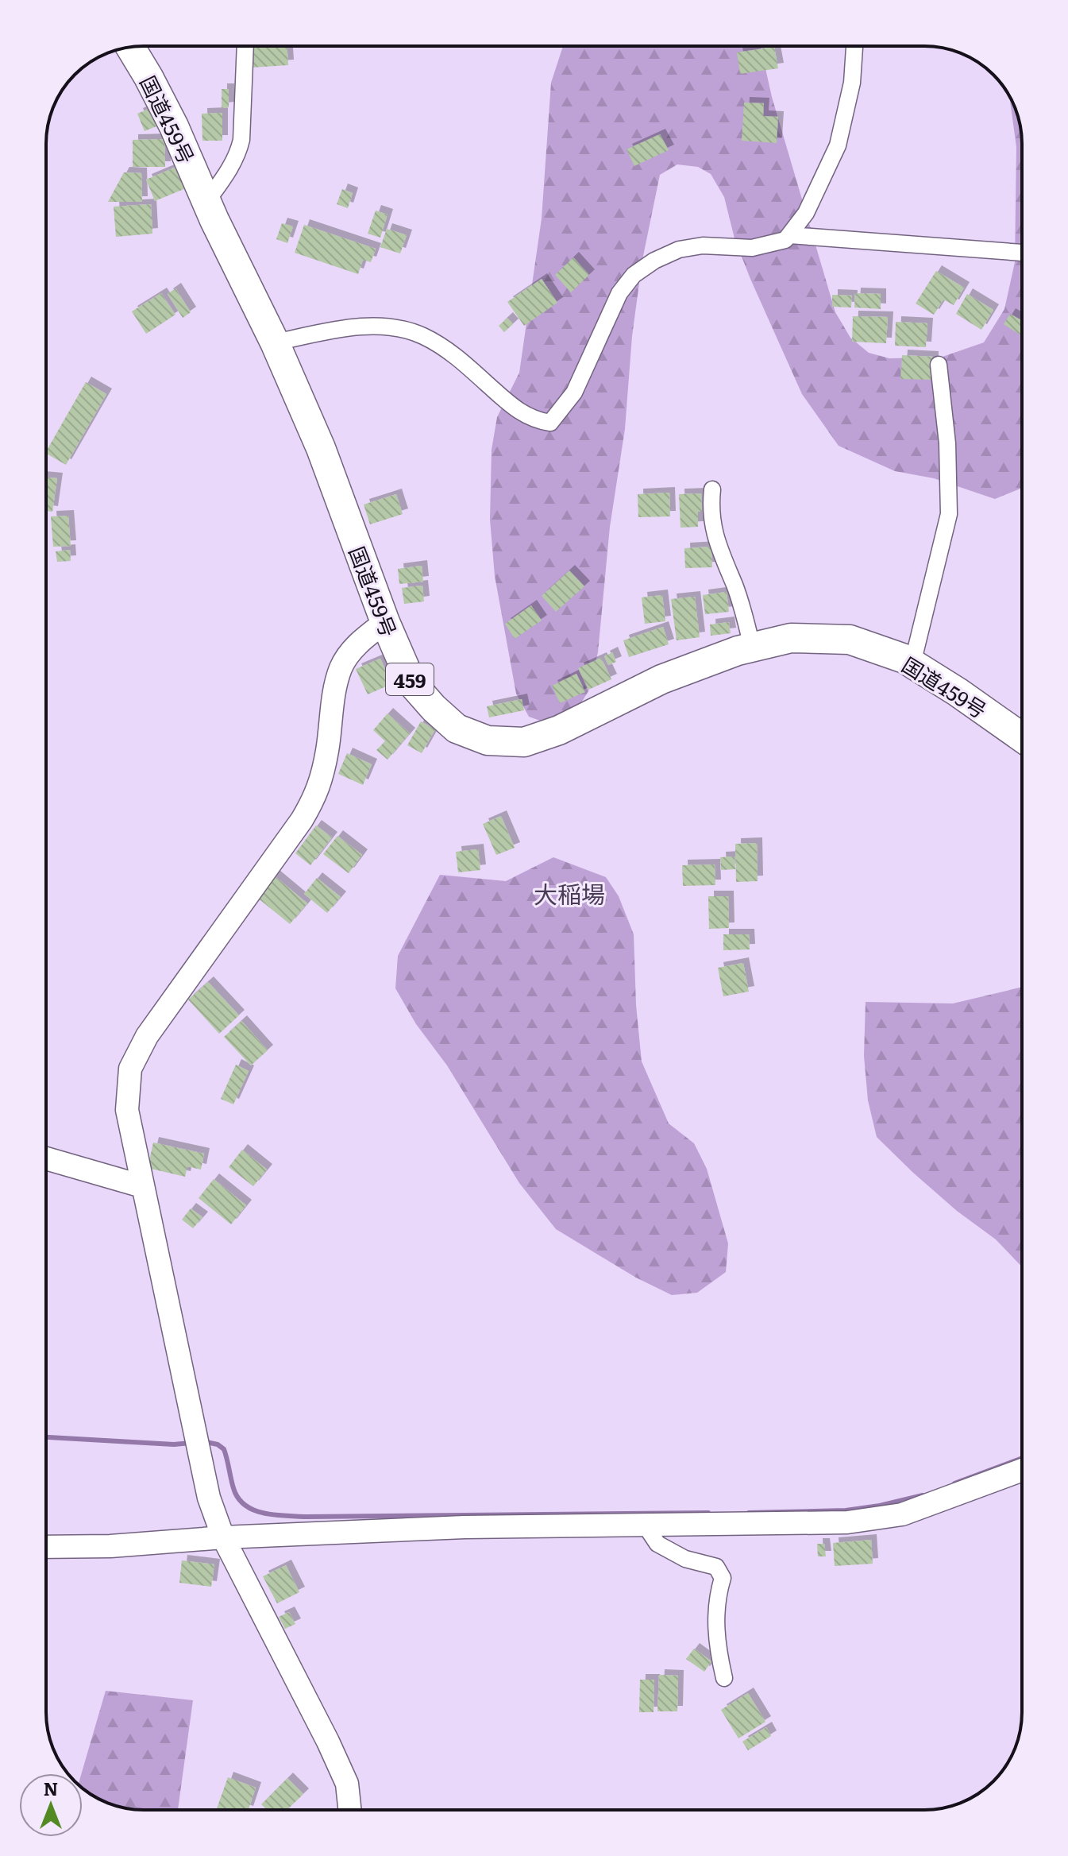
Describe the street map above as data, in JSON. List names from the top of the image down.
{
  "streets": {
    "highway": ["国道459号", "459"]
  },
  "districts": ["大稲場"],
  "north": "top"
}
